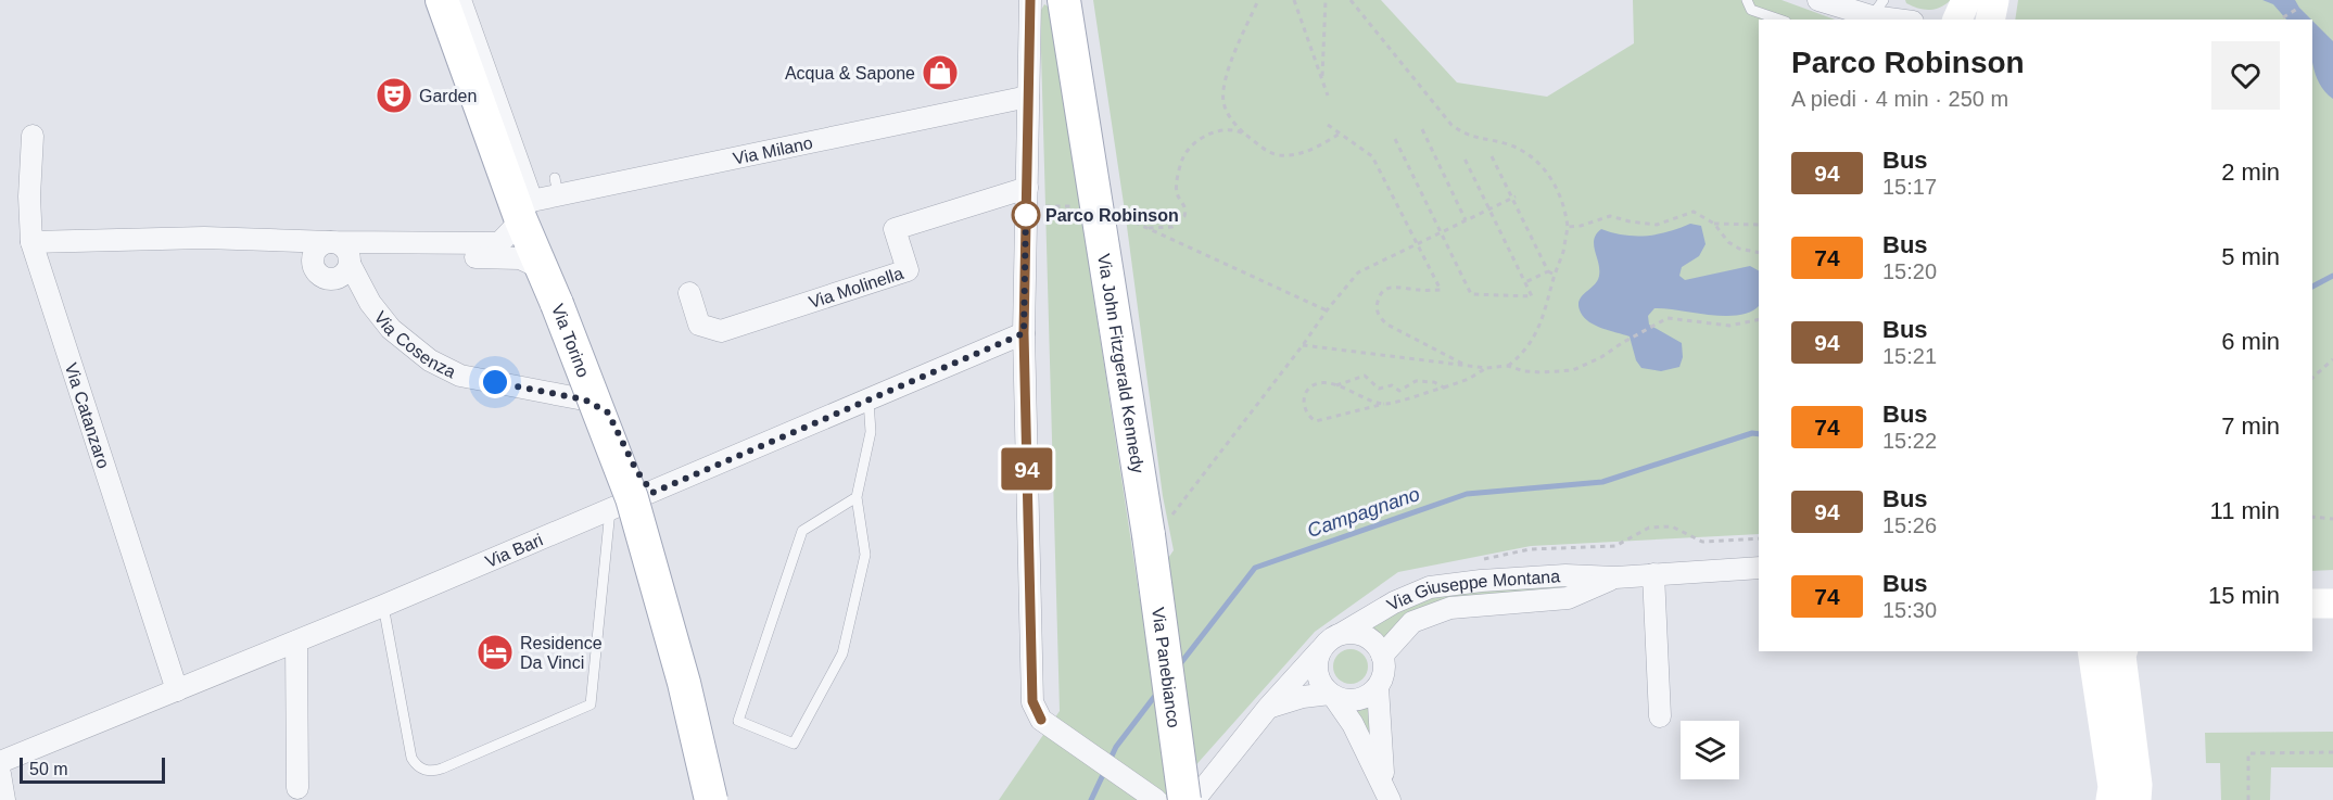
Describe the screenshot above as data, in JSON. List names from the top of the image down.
{
  "streets": {
    "main road": ["Via Torino", "Via John Fitzgerald Kennedy", "Via Panebianco"],
    "street": [
      "Via Milano",
      "Via Molinella",
      "Via Cosenza",
      "Via Catanzaro",
      "Via Bari",
      "Via Giuseppe Montana"
    ]
  },
  "crossings": [
    ["Via Milano", "Via Torino"],
    ["Via Cosenza", "Via Bari"],
    ["Via John Fitzgerald Kennedy", "Via Panebianco"],
    ["Via Catanzaro", "Via Bari"]
  ],
  "water": ["Campagnano"],
  "places": {
    "shop": ["Acqua & Sapone"],
    "theatre": ["Garden"],
    "other": ["Parco Robinson"],
    "hotel": ["Residence Da Vinci"]
  },
  "lines": ["bus line 94"],
  "scale_bar": "50 m",
  "page": {
    "on_map": "94",
    "heading": ["Parco Robinson", "A piedi · 4 min · 250 m"],
    "list": [
      {
        "mark": "94",
        "name": "Bus",
        "note": "15:17",
        "value": "2 min"
      },
      {
        "mark": "74",
        "name": "Bus",
        "note": "15:20",
        "value": "5 min"
      },
      {
        "mark": "94",
        "name": "Bus",
        "note": "15:21",
        "value": "6 min"
      },
      {
        "mark": "74",
        "name": "Bus",
        "note": "15:22",
        "value": "7 min"
      },
      {
        "mark": "94",
        "name": "Bus",
        "note": "15:26",
        "value": "11 min"
      },
      {
        "mark": "74",
        "name": "Bus",
        "note": "15:30",
        "value": "15 min"
      }
    ],
    "scale": "50 m"
  }
}
